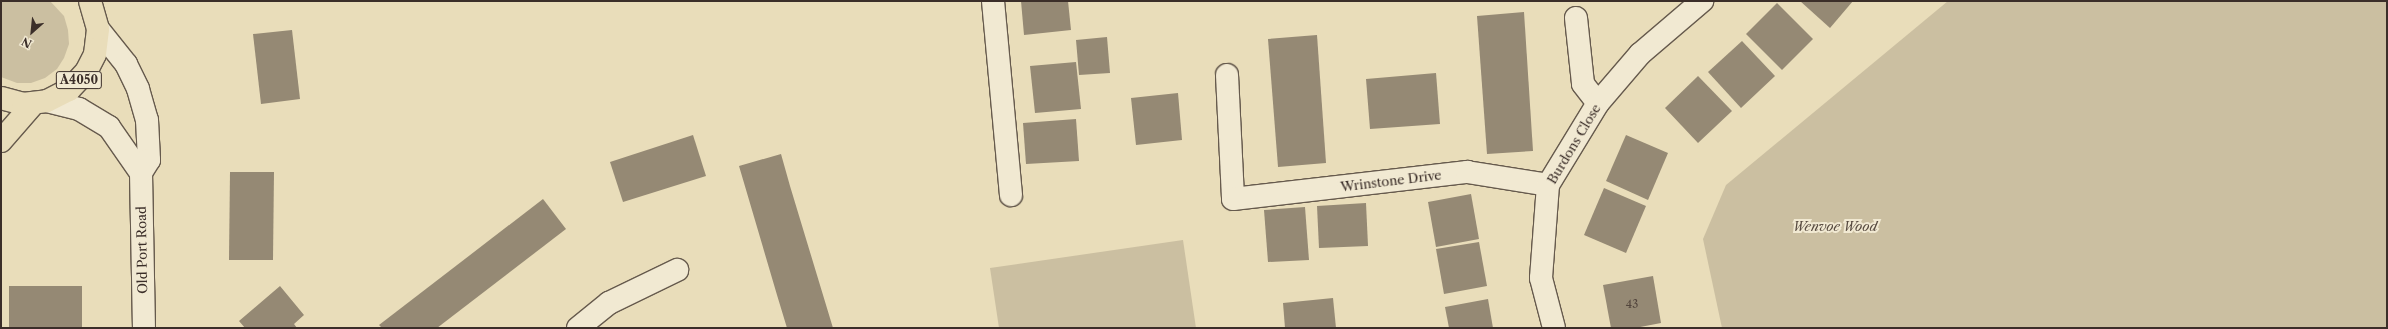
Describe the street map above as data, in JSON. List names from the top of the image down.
{
  "streets": {
    "main road": ["A4050"],
    "street": ["Burdons Close", "Wrinstone Drive", "Old Port Road"]
  },
  "crossings": [
    ["A4050", "Old Port Road"],
    ["Burdons Close", "Wrinstone Drive"]
  ],
  "parks": ["Wenvoe Wood"],
  "house_numbers": ["43"],
  "north": "bottom left"
}
